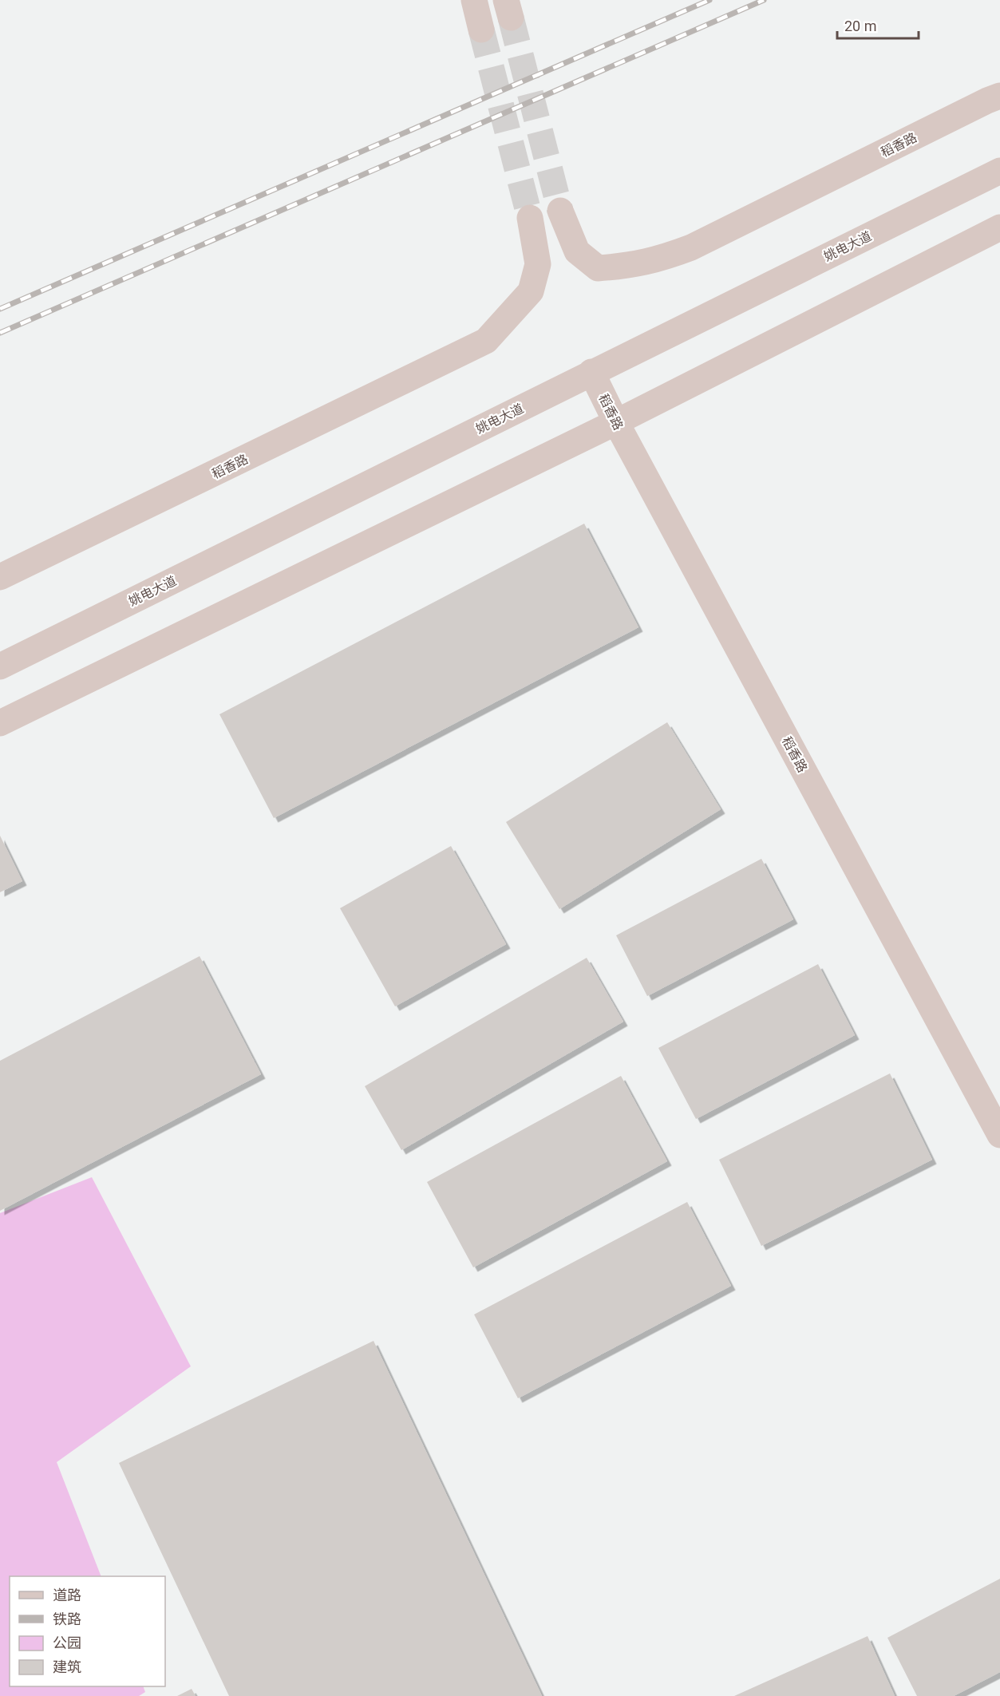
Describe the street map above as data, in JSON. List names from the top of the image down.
{
  "streets": {
    "main road": ["稻香路", "姚电大道"]
  },
  "crossings": [
    ["稻香路", "姚电大道"]
  ],
  "legend": [
    "道路",
    "铁路",
    "公园",
    "建筑"
  ],
  "scale_bar": "20 m"
}
